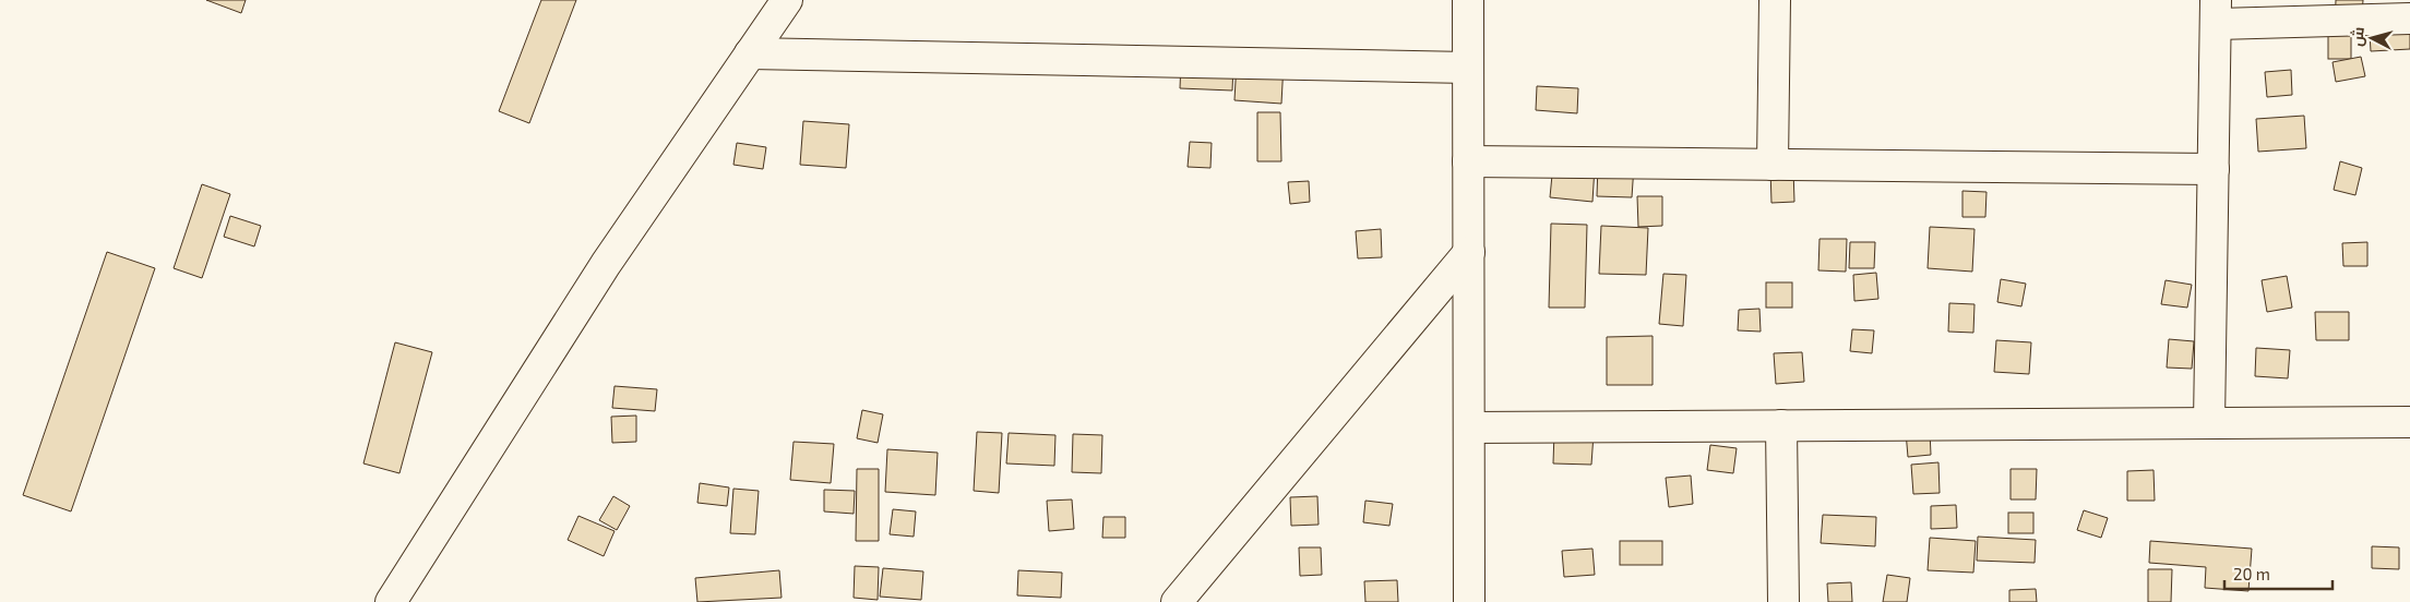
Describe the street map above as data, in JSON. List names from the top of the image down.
{
  "scale_bar": "20 m",
  "north": "left"
}
